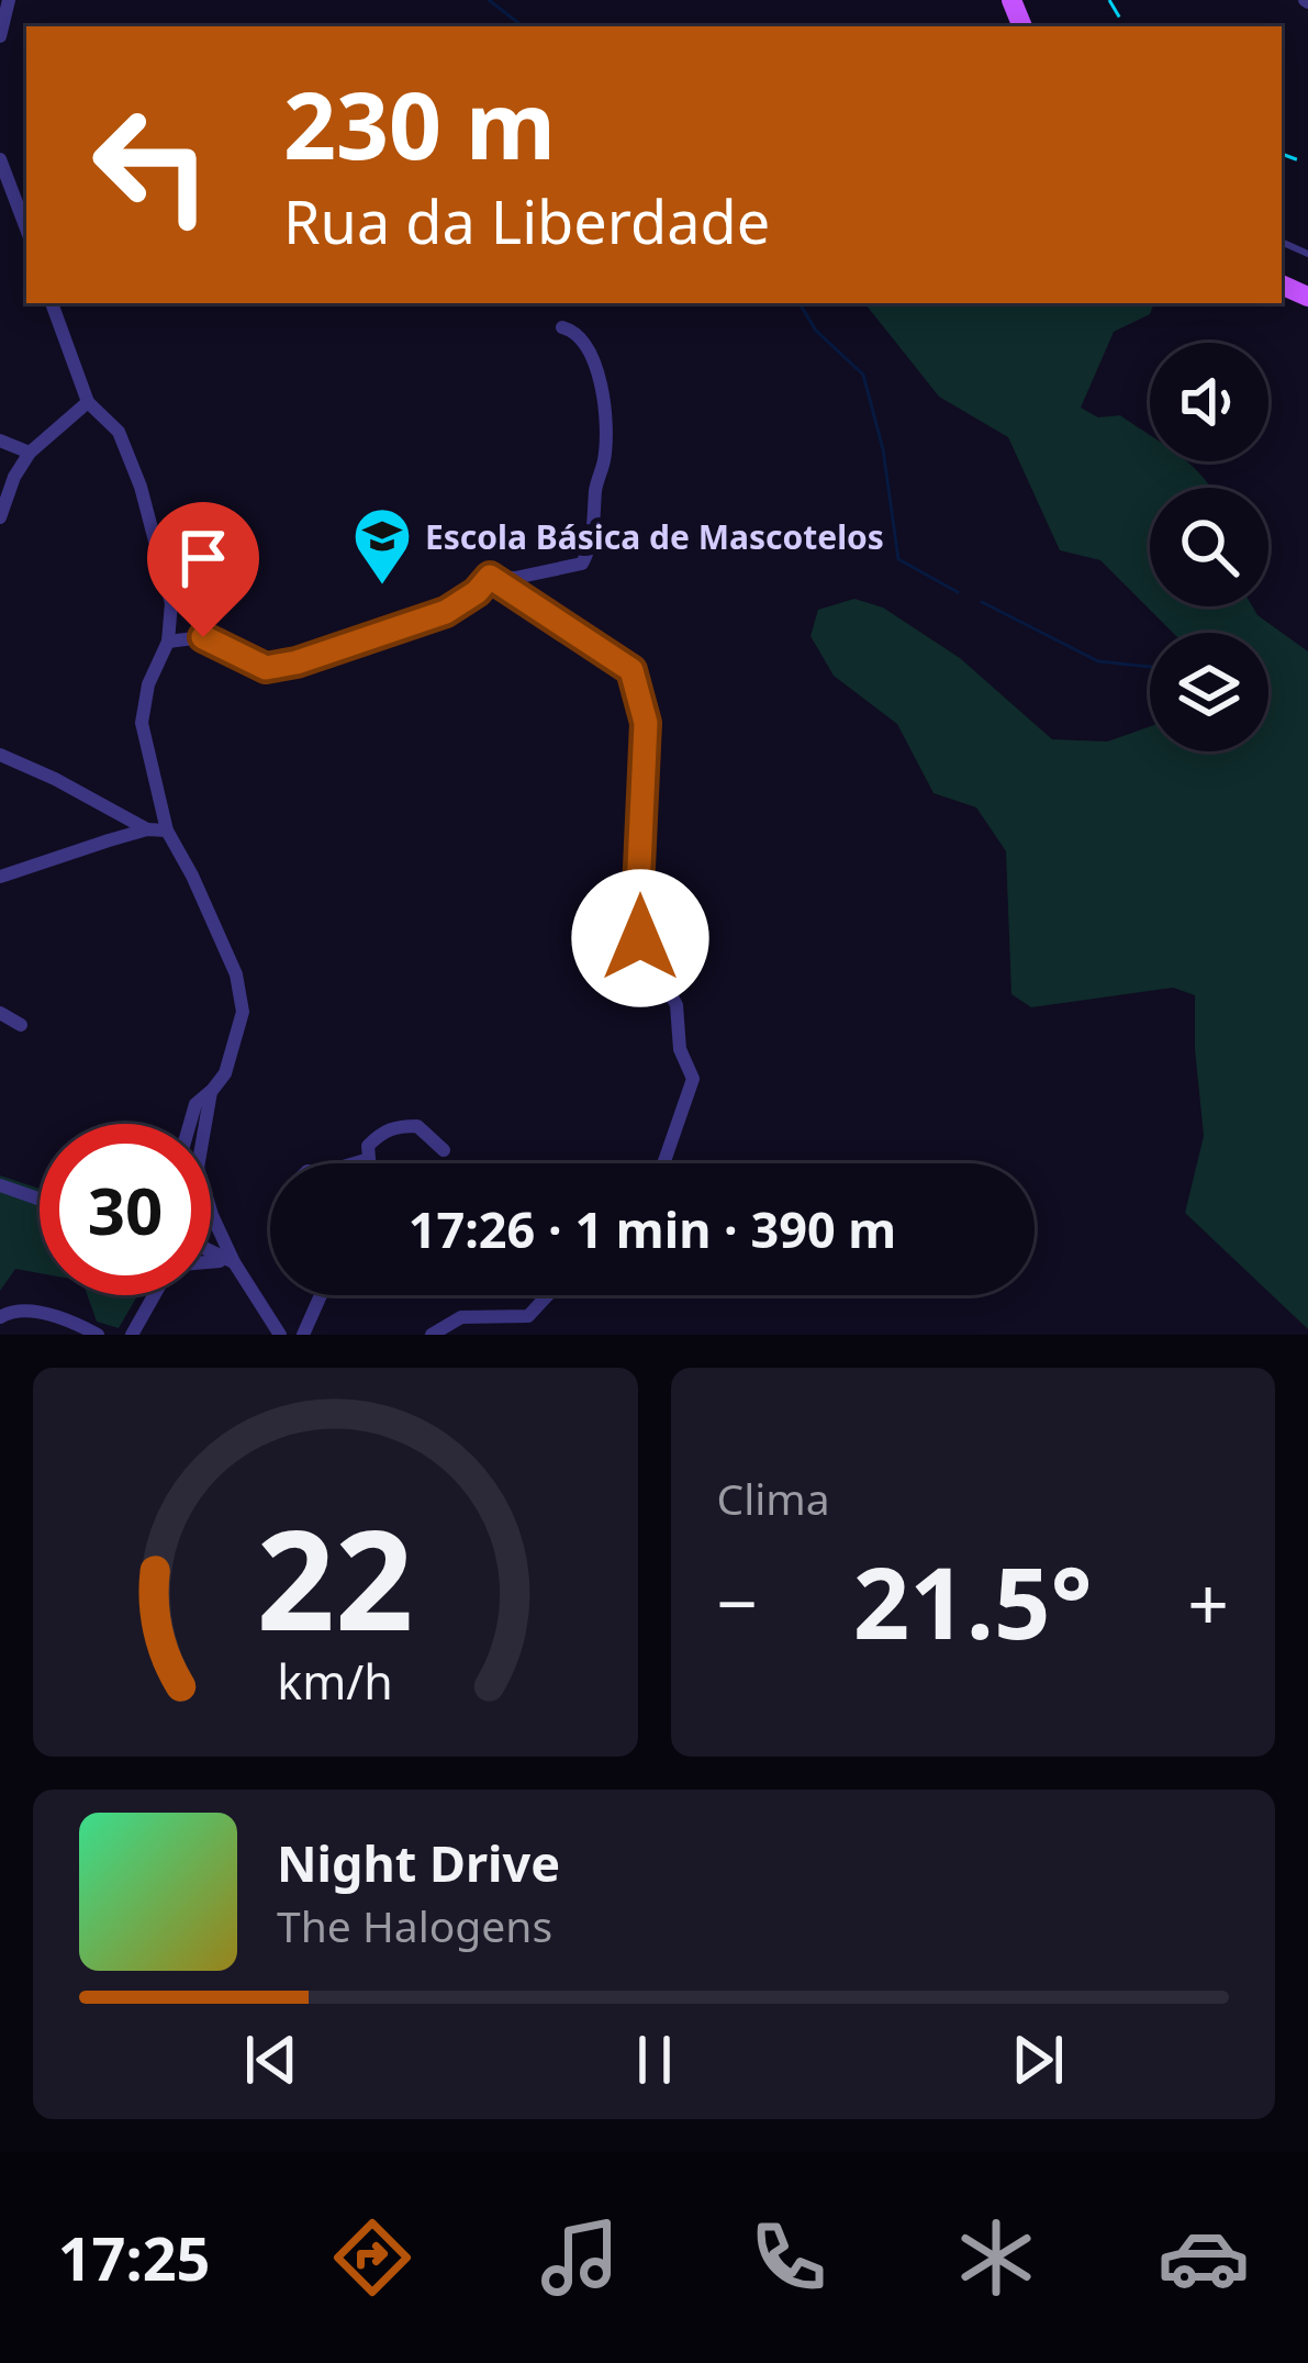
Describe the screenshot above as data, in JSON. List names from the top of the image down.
{
  "places": {
    "school or university": ["Escola Básica de Mascotelos"]
  },
  "page": {
    "turn": ["230 m", "Rua da Liberdade"],
    "limit": "30",
    "trip": "17:26 · 1 min · 390 m",
    "tile": "Clima",
    "heat": ["−", "21.5°", "+"],
    "song": ["Night Drive", "The Halogens"],
    "tabs": "17:25",
    "gauge": ["22", "km/h"]
  }
}
